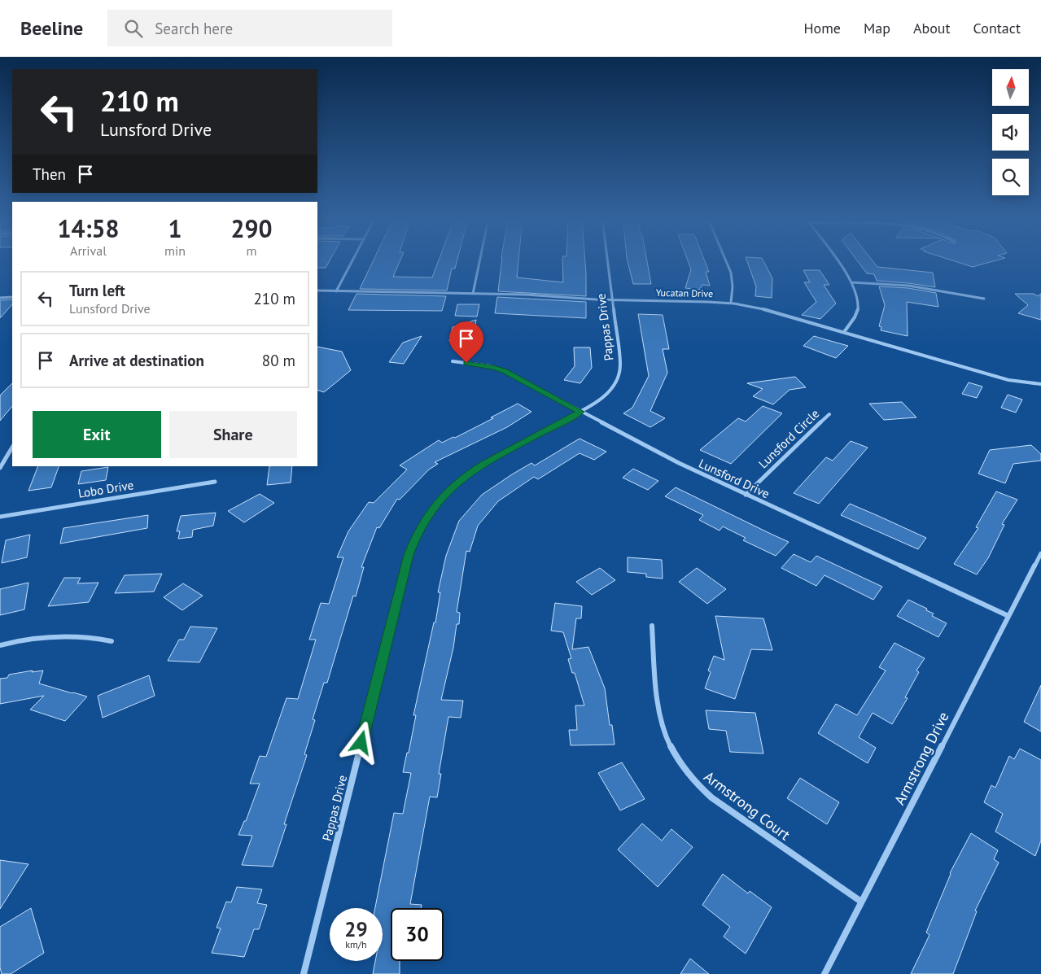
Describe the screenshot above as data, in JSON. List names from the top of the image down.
{
  "streets": {
    "street": [
      "Yucatan Drive",
      "Pappas Drive",
      "Lunsford Circle",
      "Lunsford Drive",
      "Lobo Drive",
      "Armstrong Drive",
      "Armstrong Court"
    ]
  },
  "crossings": [
    ["Yucatan Drive", "Pappas Drive"],
    ["Pappas Drive", "Lunsford Drive"],
    ["Lunsford Circle", "Lunsford Drive"],
    ["Lunsford Drive", "Armstrong Drive"],
    ["Armstrong Drive", "Armstrong Court"]
  ],
  "north": "top",
  "page": {
    "header": "Beeline",
    "search": "Search here",
    "nav": [
      "Home",
      "Map",
      "About",
      "Contact"
    ],
    "turn": ["210 m", "Lunsford Drive"],
    "then": "Then",
    "eta": [
      "14:58",
      "Arrival",
      "1",
      "min",
      "290",
      "m"
    ],
    "list": [
      {
        "name": "Turn left",
        "note": "Lunsford Drive",
        "value": "210 m"
      },
      {
        "name": "Arrive at destination",
        "value": "80 m"
      }
    ],
    "buttons": ["Exit", "Share"],
    "speed": "29 km/h",
    "limit": "30"
  }
}
